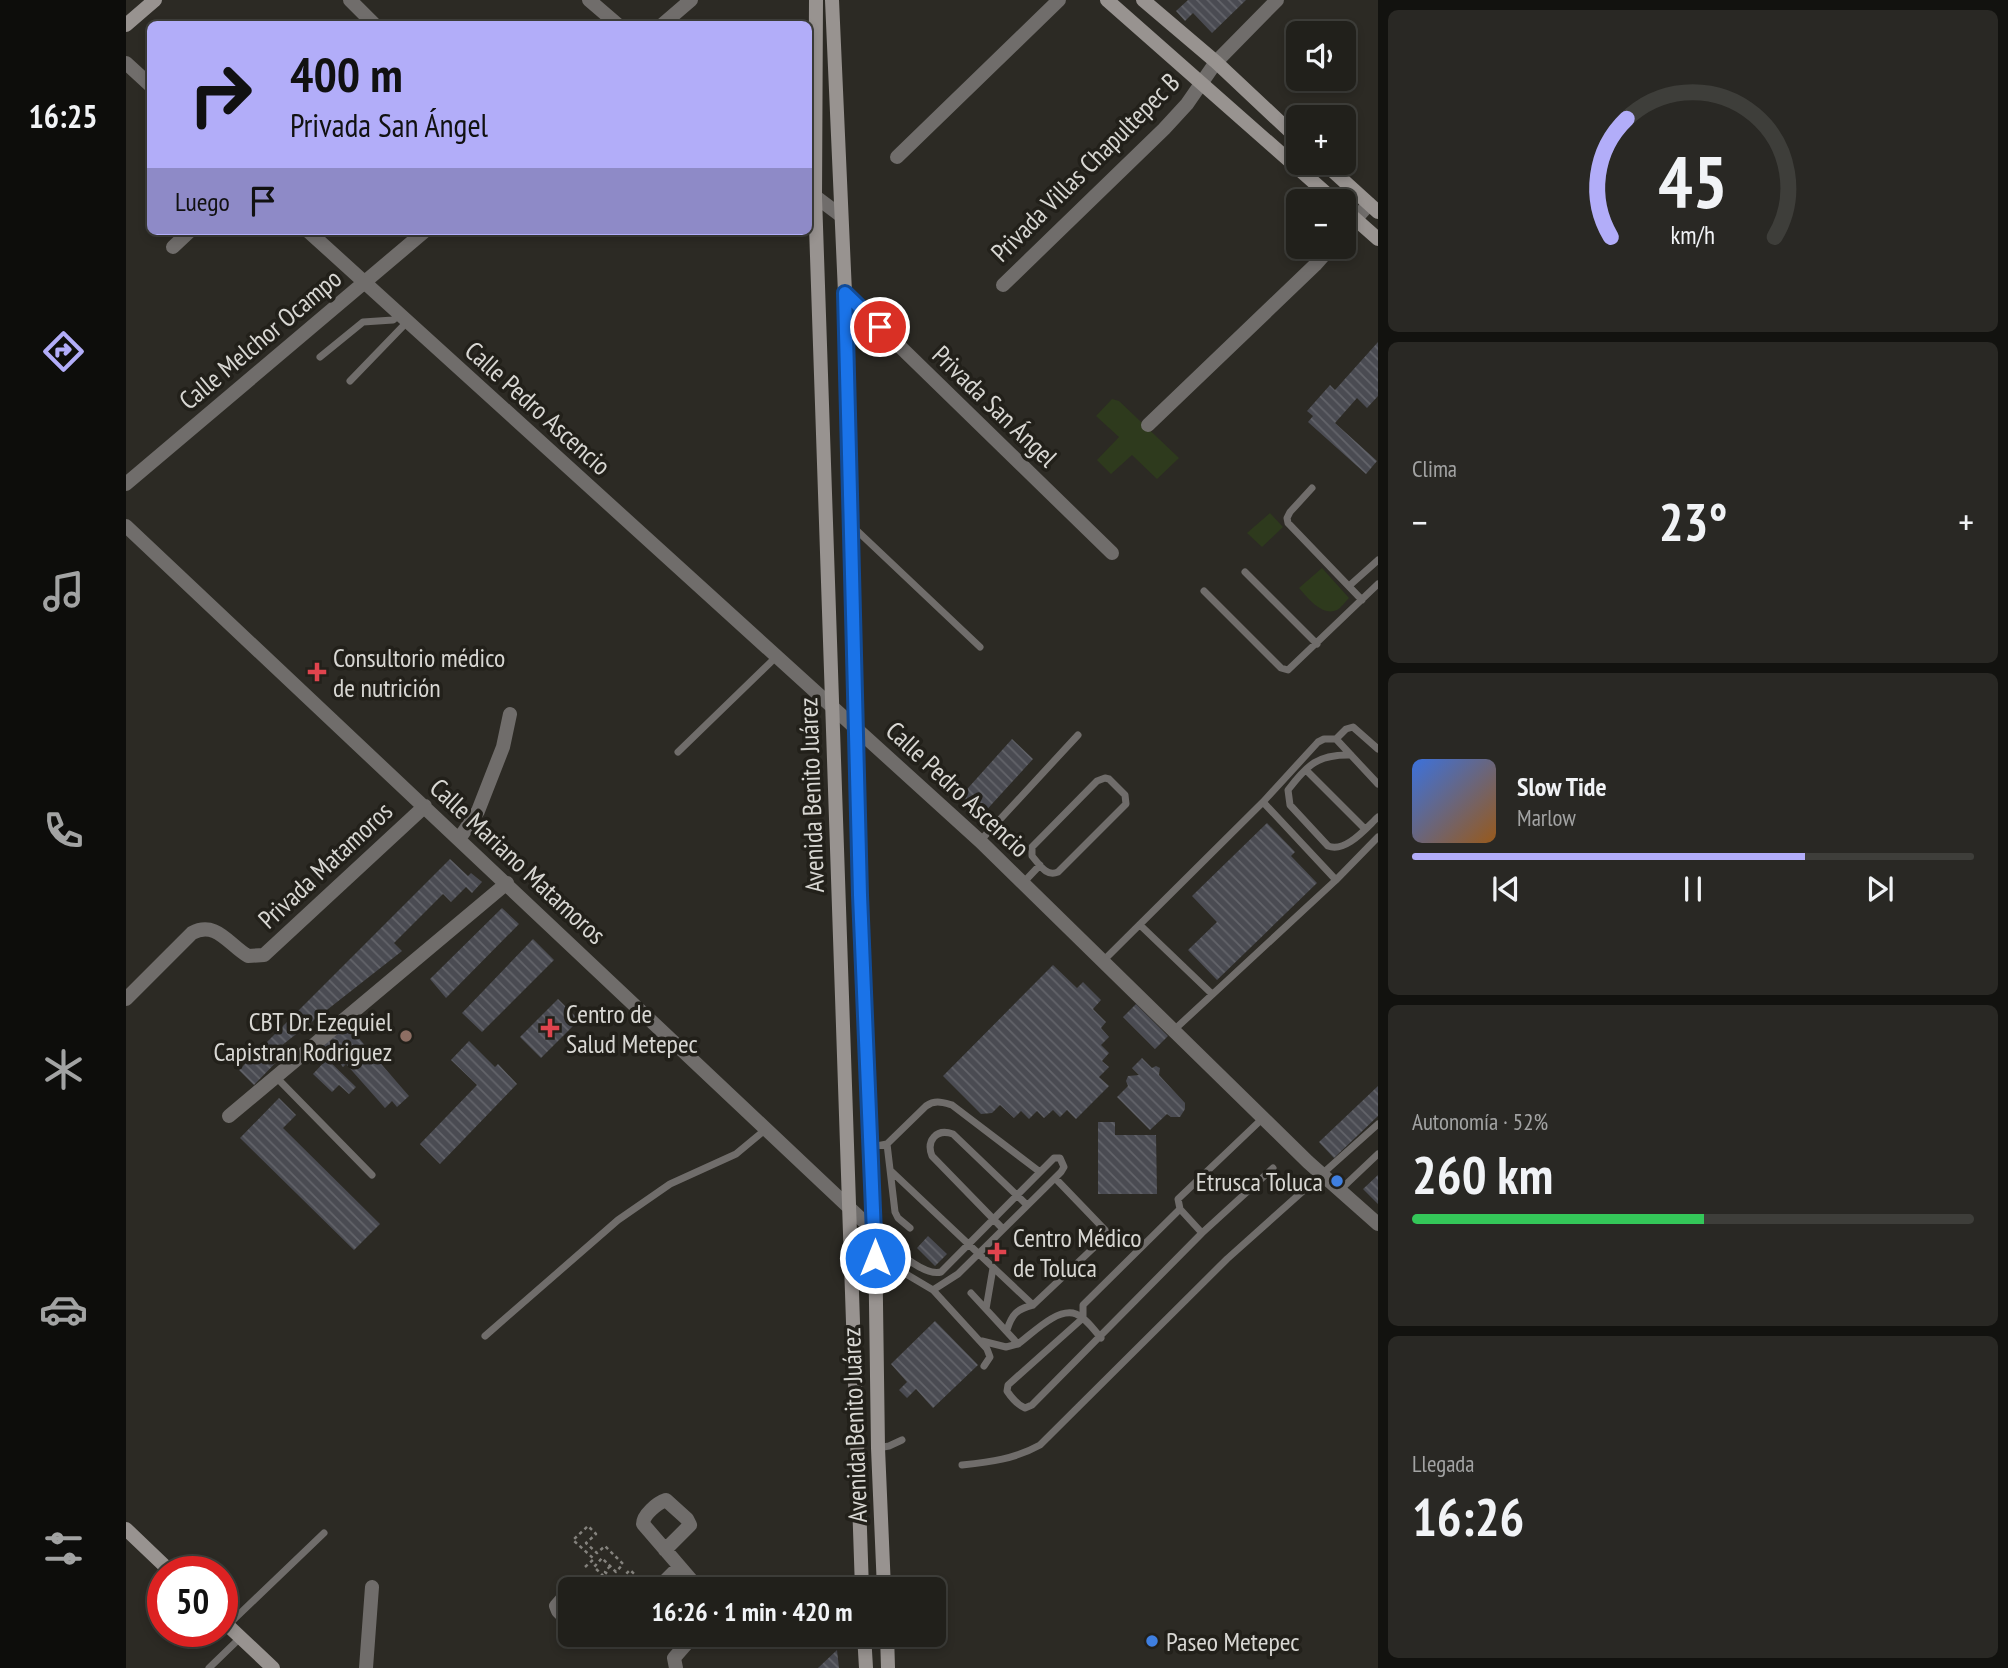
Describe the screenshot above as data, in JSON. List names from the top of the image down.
{
  "streets": {
    "main road": ["Avenida Benito Juárez"],
    "street": [
      "Privada Villas Chapultepec B",
      "Calle Melchor Ocampo",
      "Privada San Ángel",
      "Calle Pedro Ascencio",
      "Calle Mariano Matamoros",
      "Privada Matamoros"
    ]
  },
  "crossings": [
    ["Calle Melchor Ocampo", "Calle Pedro Ascencio"],
    ["Privada San Ángel", "Avenida Benito Juárez"],
    ["Calle Pedro Ascencio", "Avenida Benito Juárez"],
    ["Avenida Benito Juárez", "Calle Mariano Matamoros"],
    ["Calle Mariano Matamoros", "Privada Matamoros"]
  ],
  "places": {
    "health": ["Consultorio médico de nutrición", "Centro de Salud Metepec", "Centro Médico de Toluca"],
    "other": ["CBT Dr. Ezequiel Capistran Rodriguez", "Etrusca Toluca", "Paseo Metepec"]
  },
  "page": {
    "tabs": "16:25",
    "map_buttons": ["+", "−"],
    "turn": ["400 m", "Privada San Ángel"],
    "then": "Luego",
    "tile": [
      "Clima",
      ["Autonomía · 52%", "260 km"],
      ["Llegada", "16:26"]
    ],
    "heat": ["−", "23°", "+"],
    "song": ["Slow Tide", "Marlow"],
    "limit": "50",
    "trip": "16:26 · 1 min · 420 m",
    "gauge": ["45", "km/h"]
  }
}
